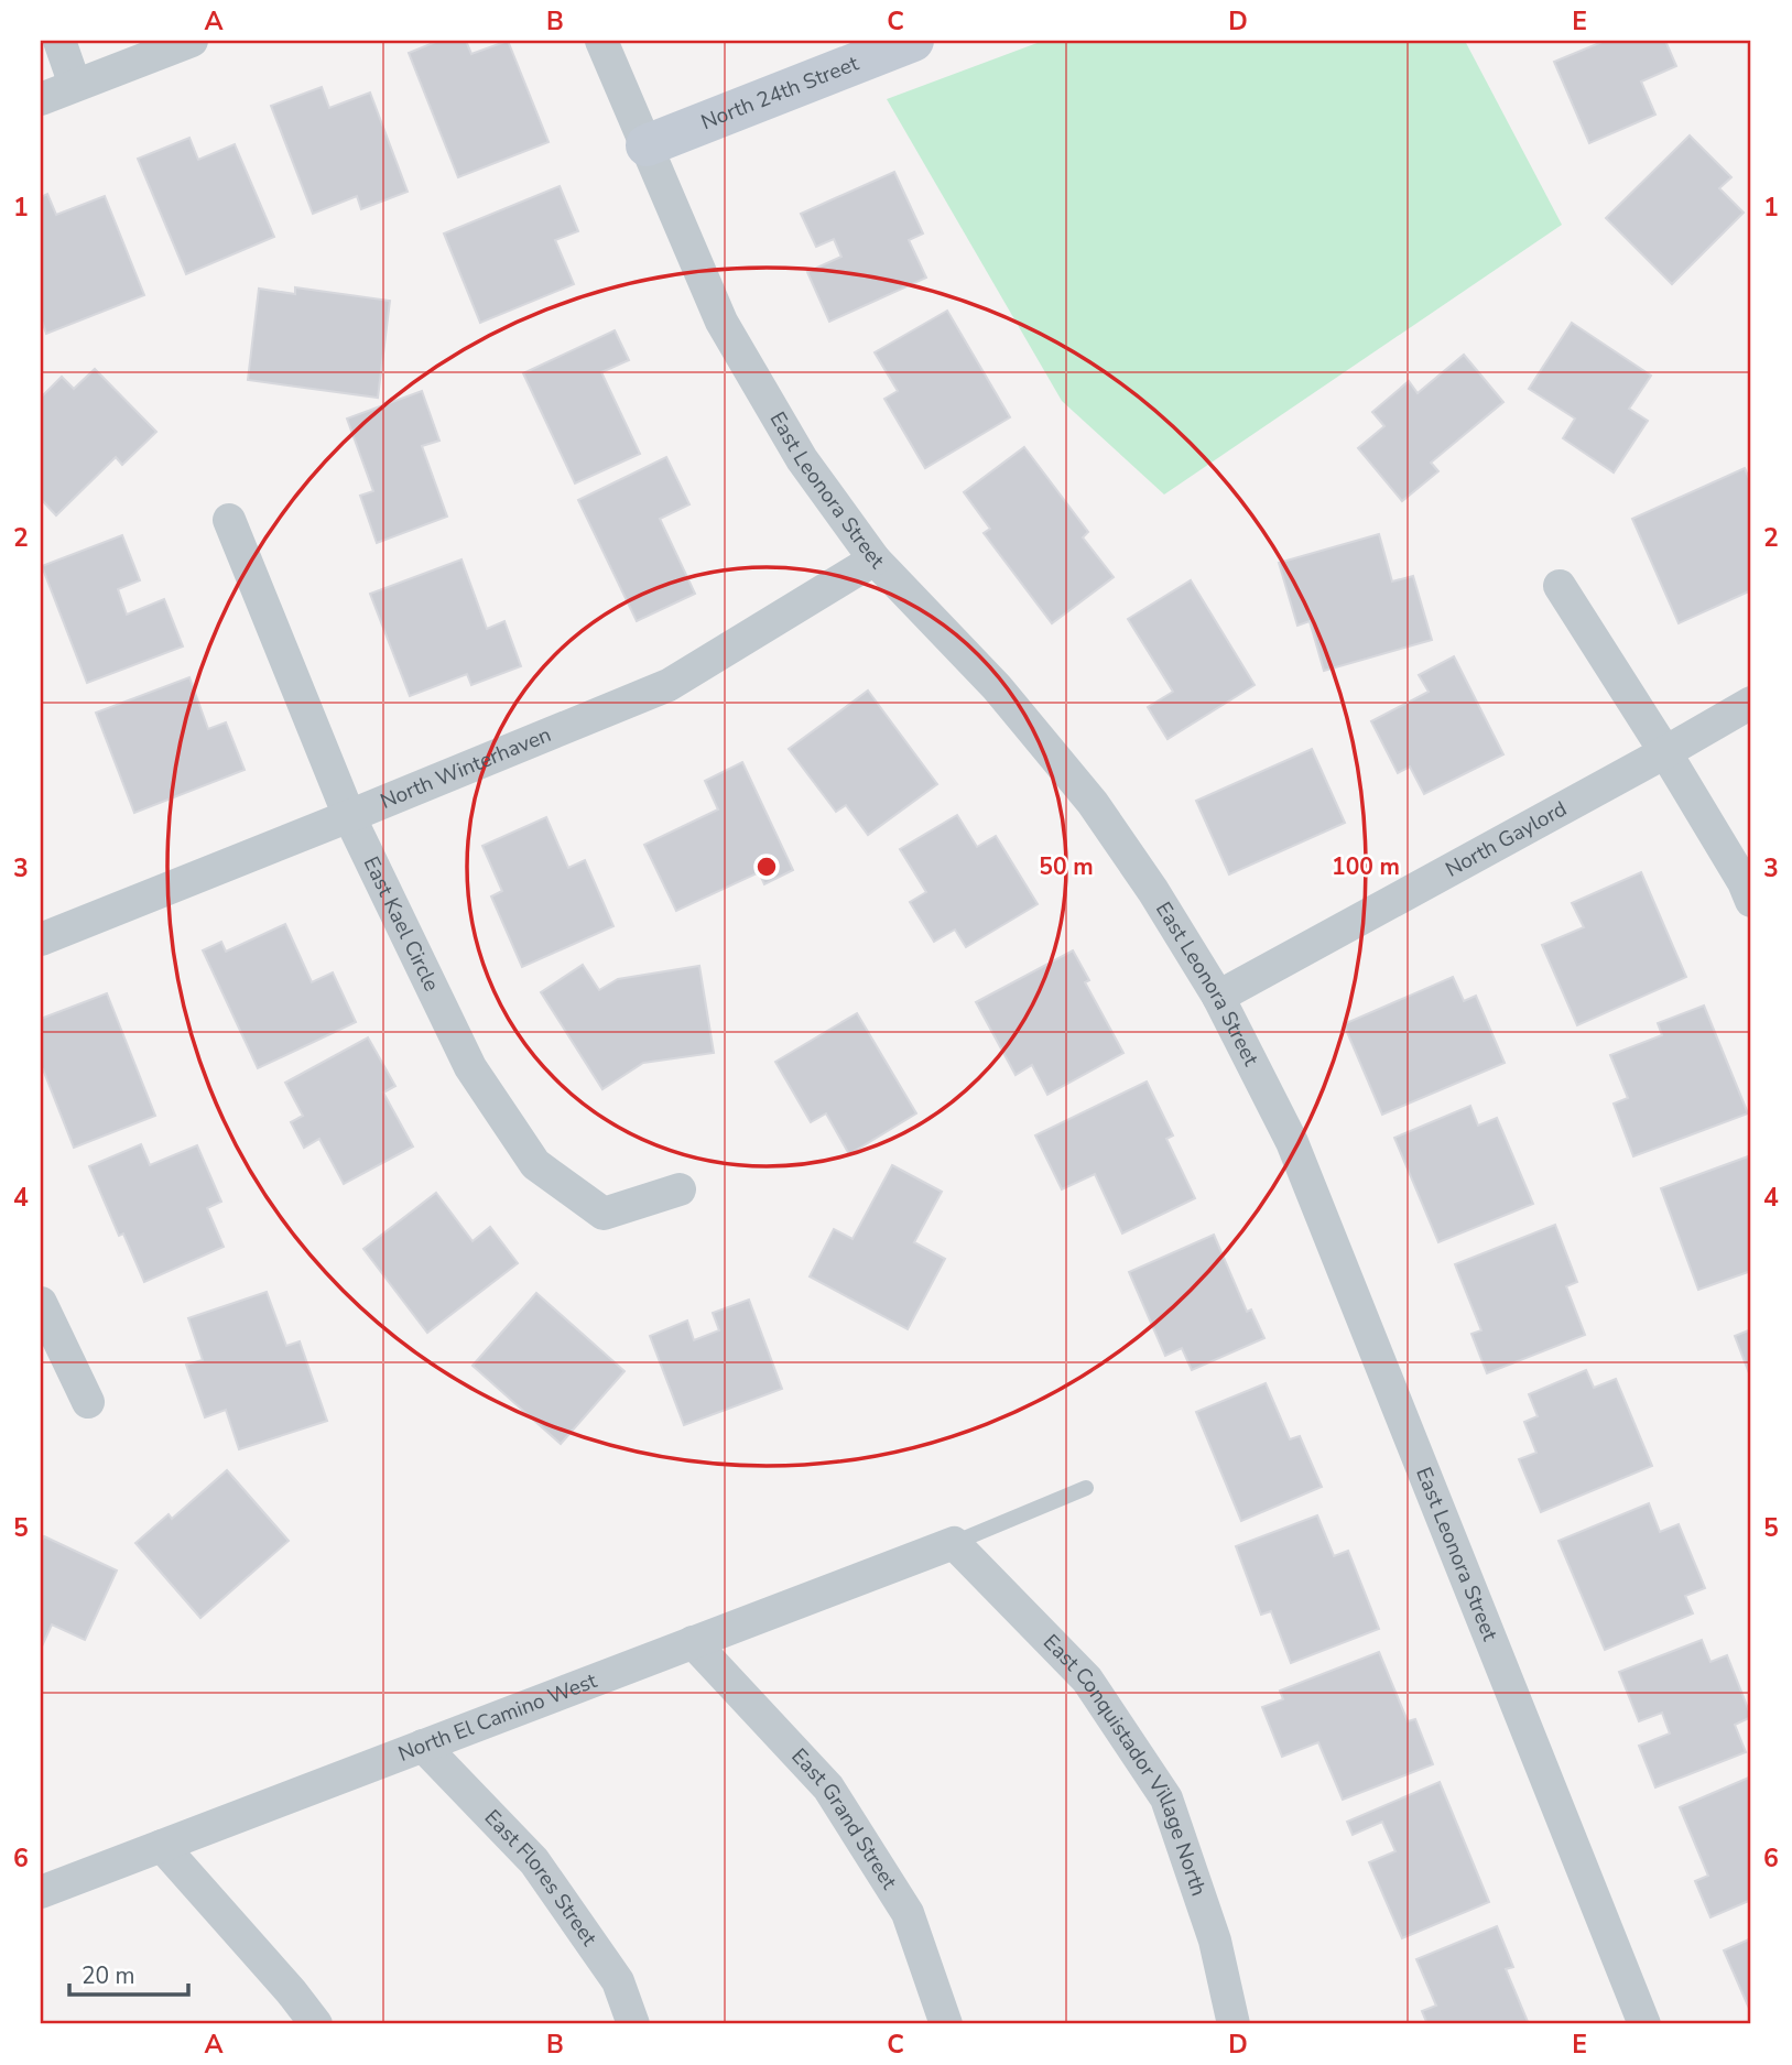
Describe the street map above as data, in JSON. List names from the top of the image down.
{
  "streets": {
    "street": [
      "North 24th Street",
      "East Leonora Street",
      "North Winterhaven",
      "North Gaylord",
      "East Kael Circle",
      "North El Camino West",
      "East Conquistador Village North",
      "East Grand Street",
      "East Flores Street"
    ]
  },
  "crossings": [
    ["North 24th Street", "East Leonora Street"],
    ["East Leonora Street", "North Winterhaven"],
    ["East Leonora Street", "North Gaylord"],
    ["North Winterhaven", "East Kael Circle"],
    ["North El Camino West", "East Conquistador Village North"],
    ["North El Camino West", "East Grand Street"],
    ["North El Camino West", "East Flores Street"]
  ],
  "scale_bar": "20 m",
  "grid": {
    "columns": [
      "A",
      "B",
      "C",
      "D",
      "E"
    ],
    "rows": [
      "1",
      "2",
      "3",
      "4",
      "5",
      "6"
    ]
  },
  "rings": ["50 m", "100 m"]
}
